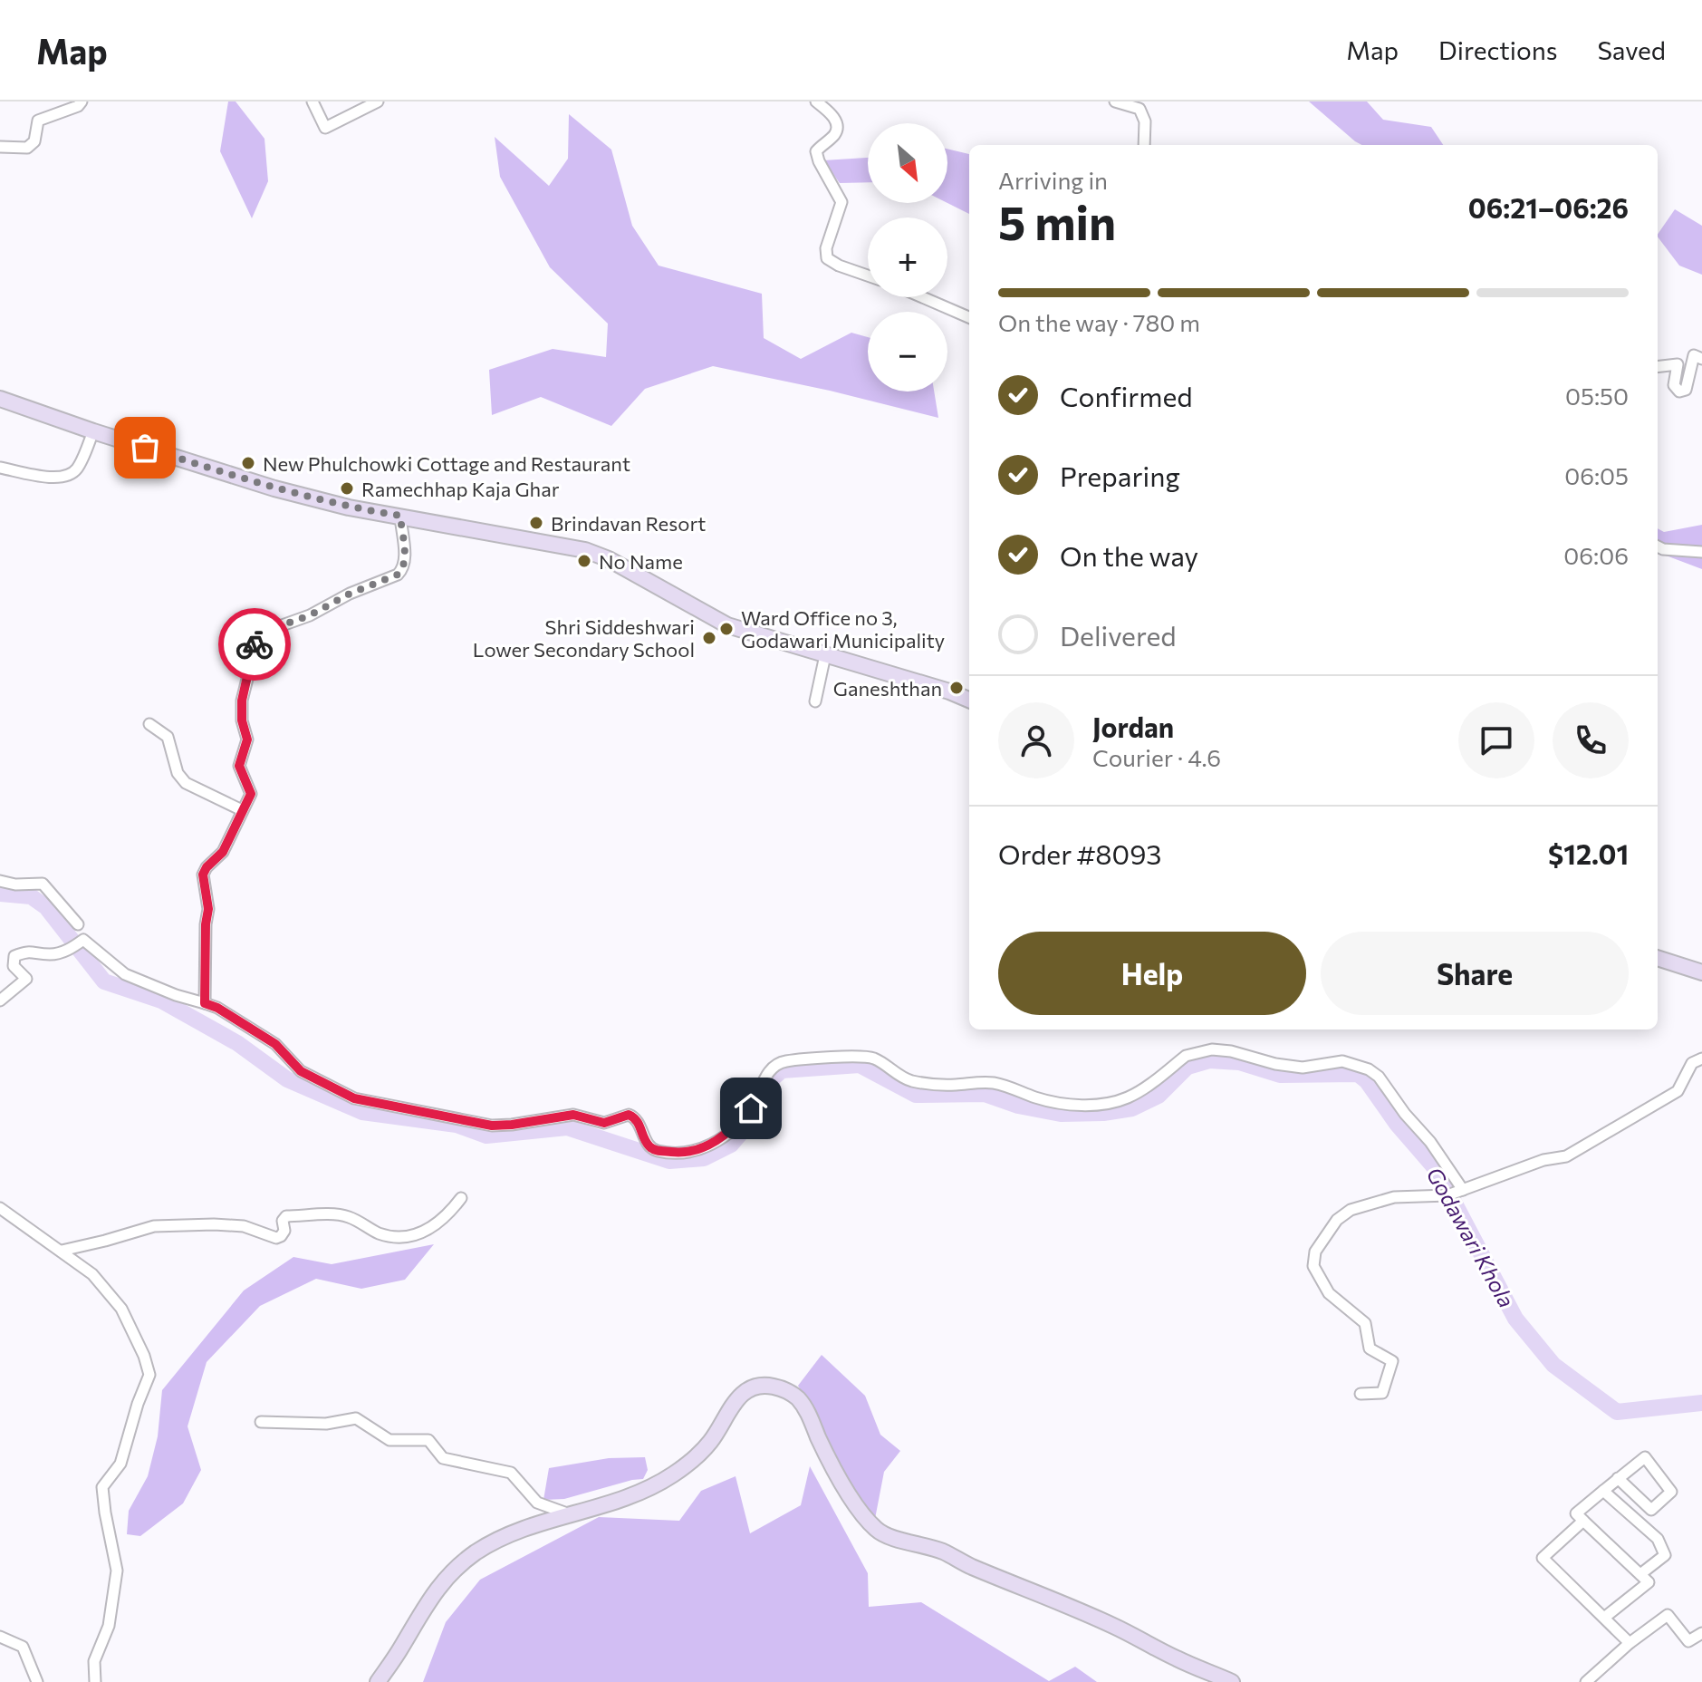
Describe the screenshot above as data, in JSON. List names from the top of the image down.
{
  "water": ["Godawari Khola"],
  "places": [
    "New Phulchowki Cottage and Restaurant",
    "Ramechhap Kaja Ghar",
    "Brindavan Resort",
    "No Name",
    "Ward Office no 3, Godawari Municipality",
    "Shri Siddeshwari Lower Secondary School",
    "Ganeshthan"
  ],
  "north": "bottom right",
  "page": {
    "header": "Map",
    "nav": ["Map", "Directions", "Saved"],
    "map_buttons": ["+", "−"],
    "heading": ["5 min", "Arriving in", "06:21–06:26"],
    "panel": [
      "Jordan",
      "Courier · 4.6",
      "Order #8093",
      "$12.01"
    ],
    "bar": "On the way · 780 m",
    "list": [
      ["Confirmed", "05:50"],
      ["Preparing", "06:05"],
      ["On the way", "06:06"],
      "Delivered"
    ],
    "buttons": ["Help", "Share"]
  }
}
